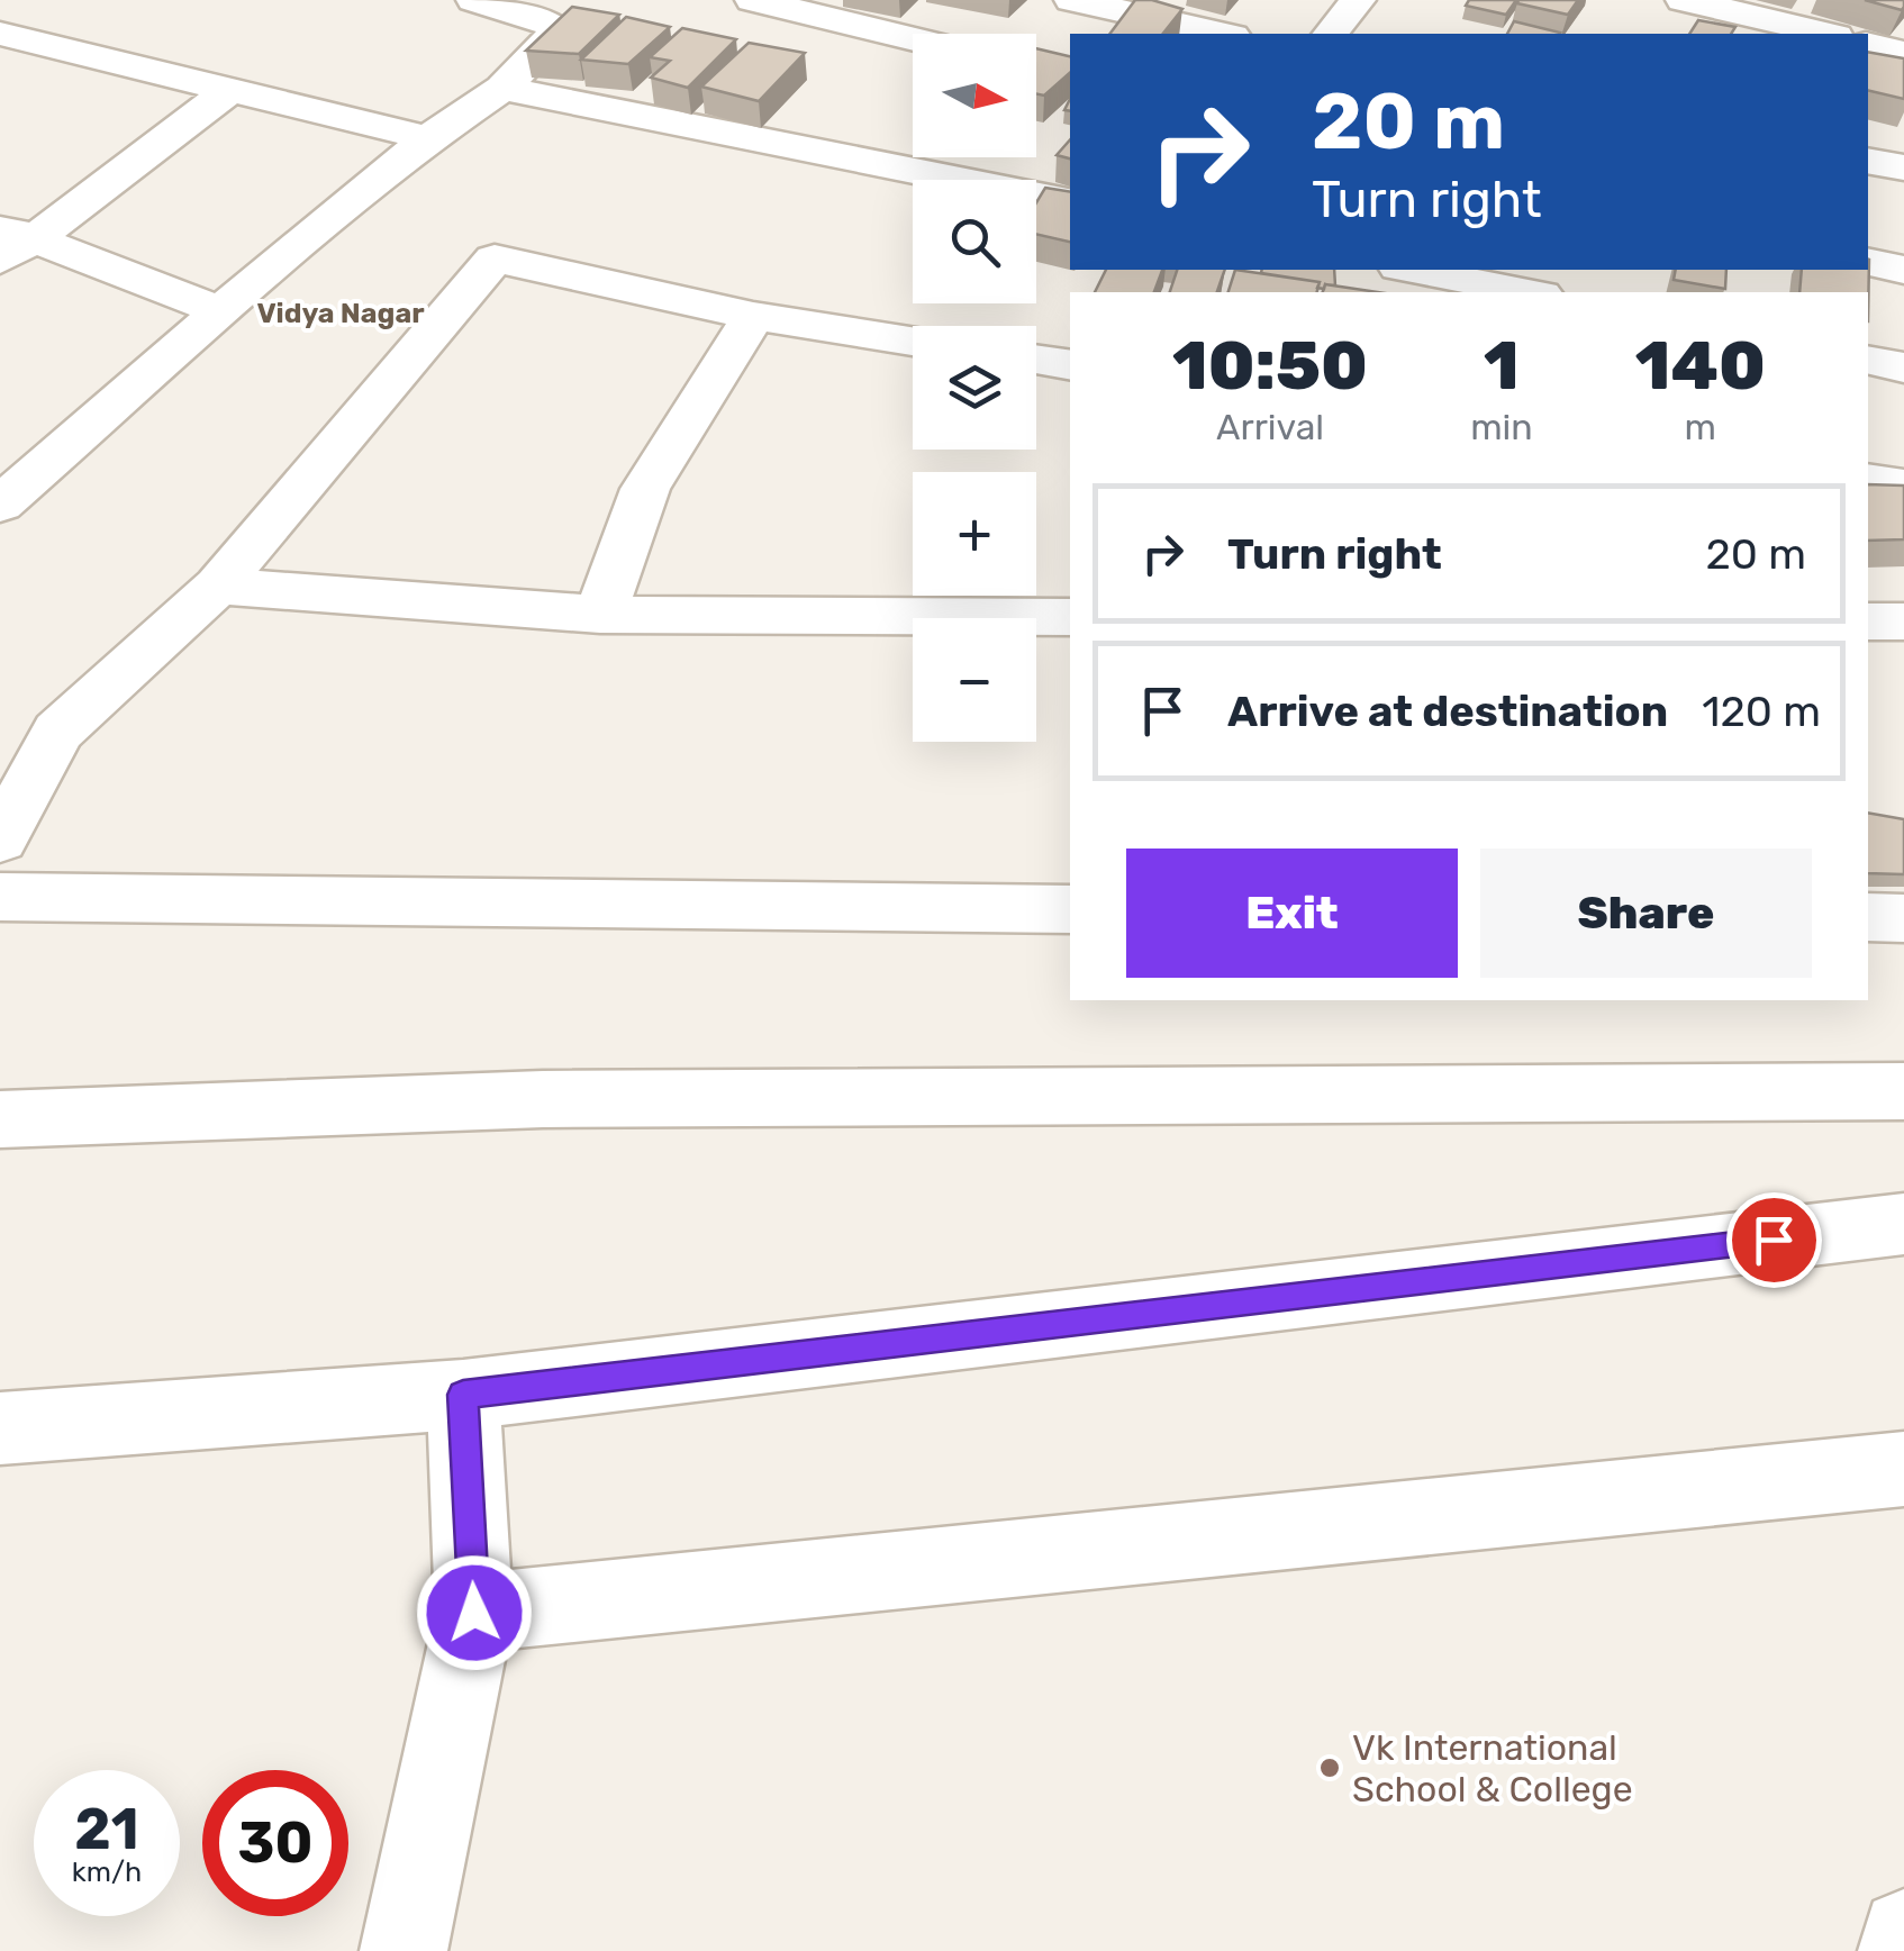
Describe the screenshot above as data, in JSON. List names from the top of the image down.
{
  "districts": ["Vidya Nagar"],
  "places": ["Vk International School & College"],
  "north": "right",
  "page": {
    "map_buttons": ["+", "−"],
    "turn": ["20 m", "Turn right"],
    "eta": [
      "10:50",
      "Arrival",
      "1",
      "min",
      "140",
      "m"
    ],
    "list": [
      {
        "name": "Turn right",
        "value": "20 m"
      },
      {
        "name": "Arrive at destination",
        "value": "120 m"
      }
    ],
    "buttons": ["Exit", "Share"],
    "speed": "21 km/h",
    "limit": "30"
  }
}
